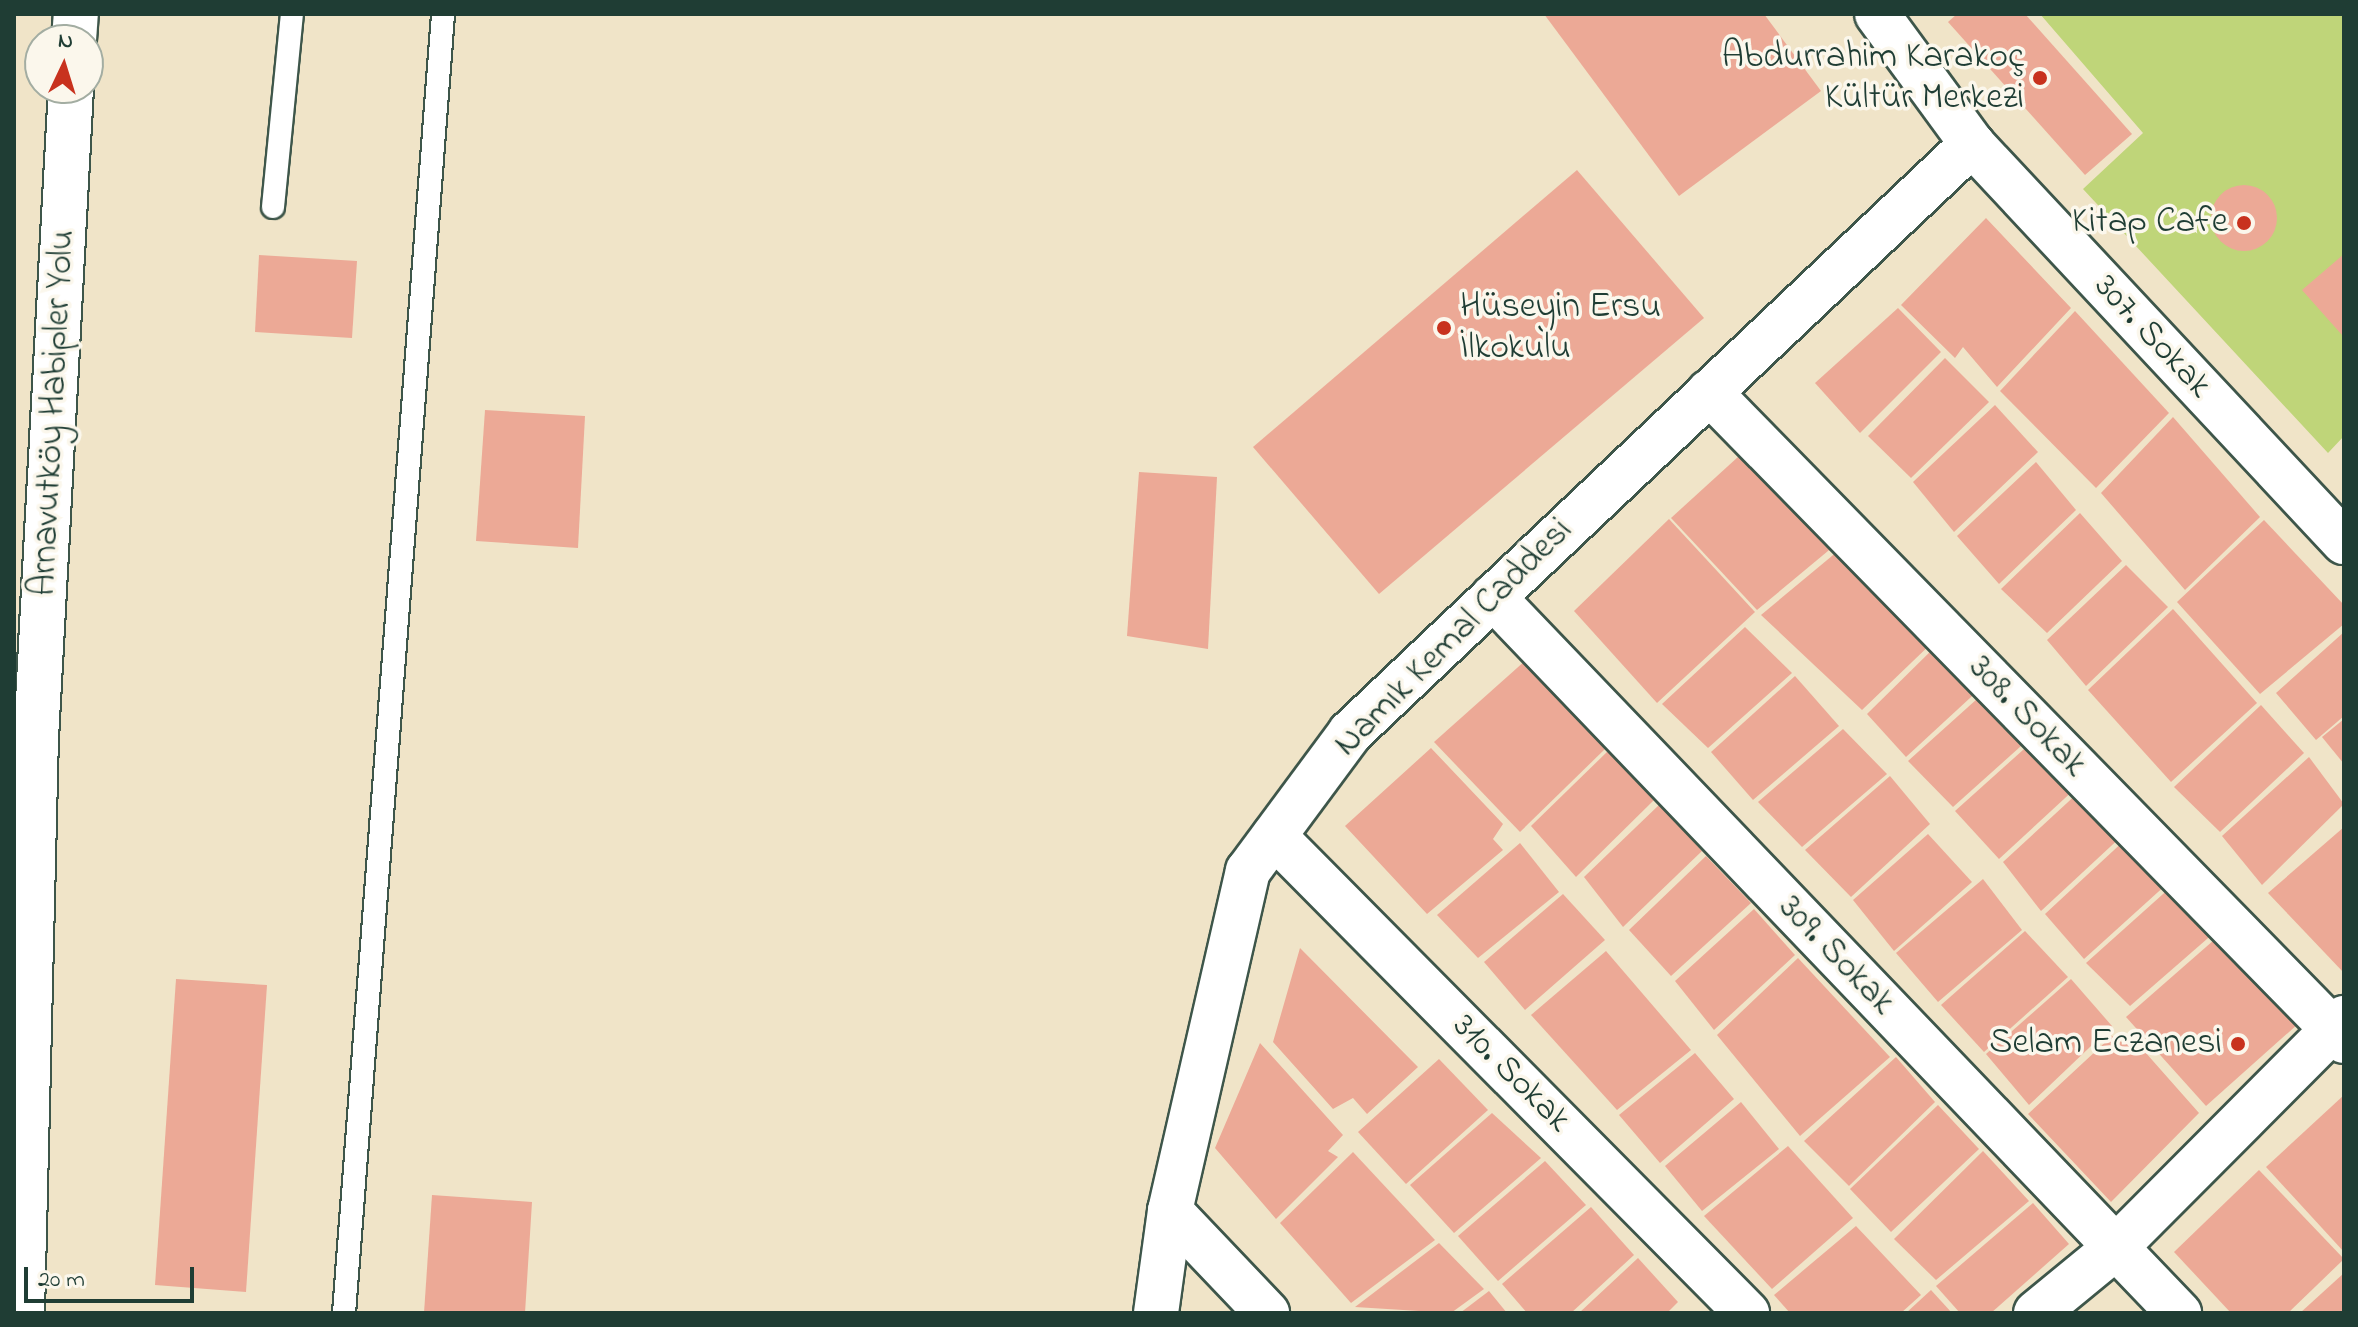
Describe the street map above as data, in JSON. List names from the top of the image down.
{
  "streets": {
    "main road": [
      "307. Sokak",
      "Arnavutköy Habipler Yolu",
      "Namık Kemal Caddesi",
      "308. Sokak",
      "309. Sokak",
      "310. Sokak"
    ]
  },
  "crossings": [
    ["307. Sokak", "Namık Kemal Caddesi"],
    ["Namık Kemal Caddesi", "308. Sokak"],
    ["Namık Kemal Caddesi", "309. Sokak"],
    ["Namık Kemal Caddesi", "310. Sokak"]
  ],
  "places": [
    "Abdurrahim Karakoç Kültür Merkezi",
    "Kitap Cafe",
    "Hüseyin Ersu İlkokulu",
    "Selam Eczanesi"
  ],
  "scale_bar": "20 m",
  "north": "top"
}
